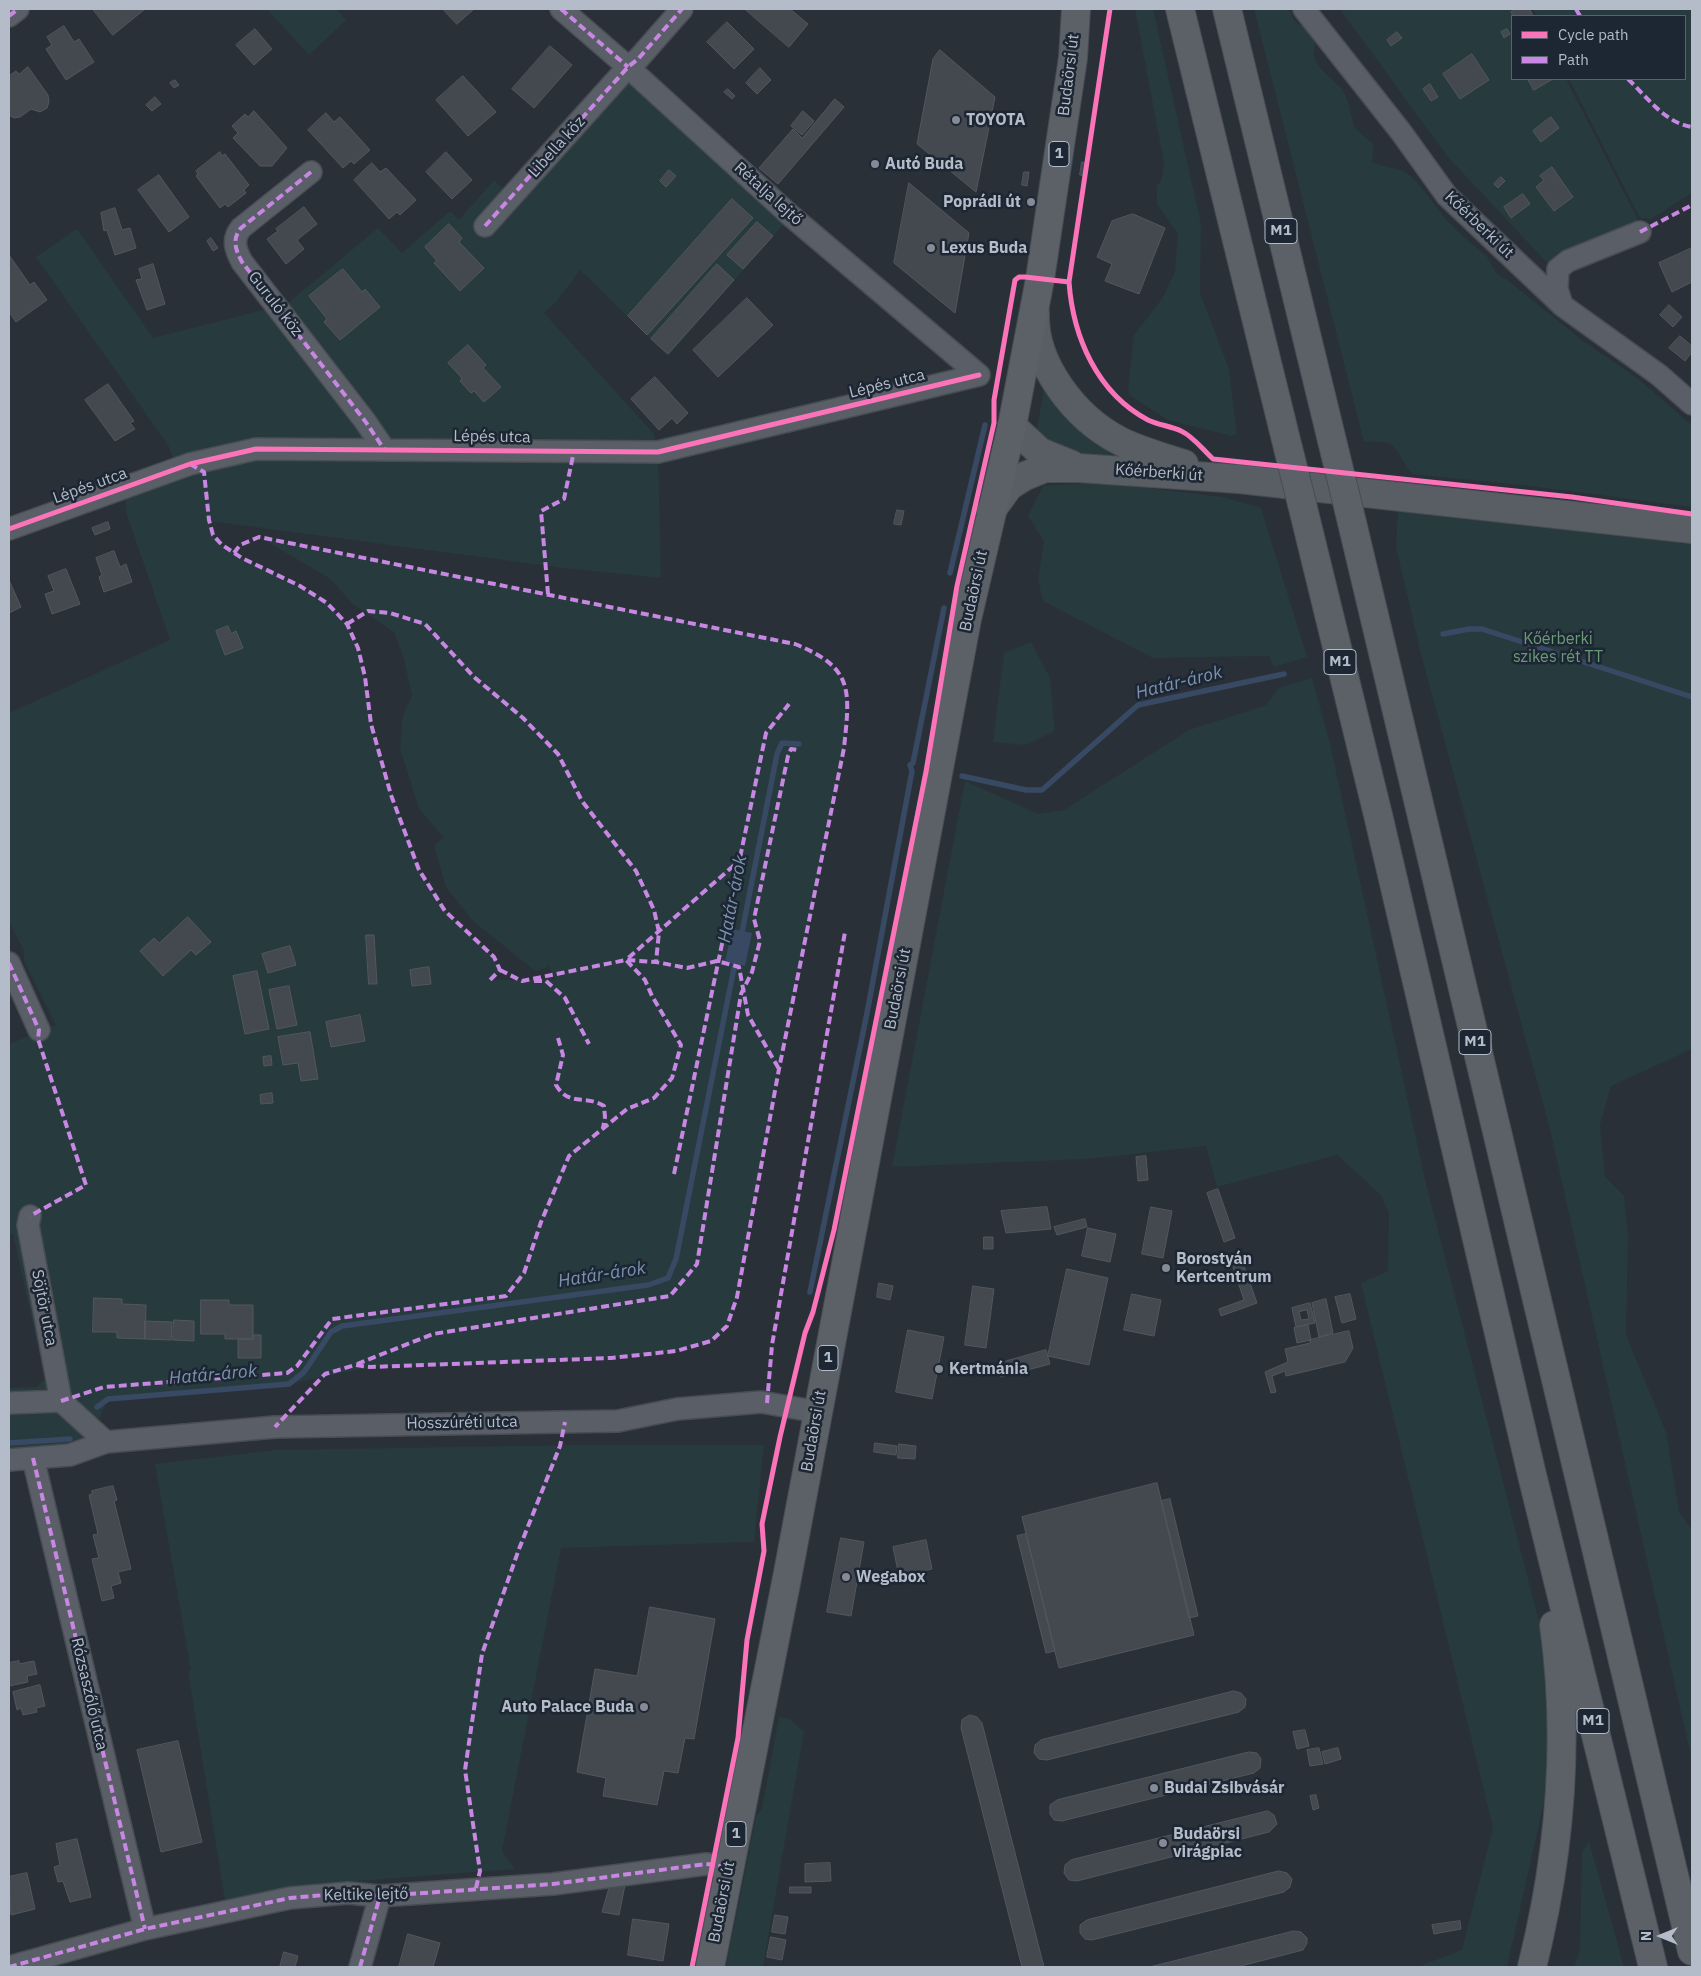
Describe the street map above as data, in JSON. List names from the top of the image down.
{
  "streets": {
    "main road": ["Budaörsi út", "1", "M1"],
    "street": [
      "Libella köz",
      "Rétalja lejtő",
      "Kőérberki út",
      "Guruló köz",
      "Lépés utca",
      "Söjtör utca",
      "Hosszúréti utca",
      "Rózsaszőlő utca",
      "Keltike lejtő"
    ]
  },
  "crossings": [
    ["Budaörsi út", "Kőérberki út"],
    ["Budaörsi út", "Hosszúréti utca"],
    ["Budaörsi út", "Keltike lejtő"],
    ["Libella köz", "Rétalja lejtő"],
    ["Rétalja lejtő", "Lépés utca"],
    ["Guruló köz", "Lépés utca"],
    ["Hosszúréti utca", "Rózsaszőlő utca"],
    ["Rózsaszőlő utca", "Keltike lejtő"]
  ],
  "water": ["Határ-árok"],
  "parks": ["Kőérberki szikes rét TT"],
  "places": [
    "TOYOTA",
    "Autó Buda",
    "Poprádi út",
    "Lexus Buda",
    "Borostyán Kertcentrum",
    "Kertmánia",
    "Wegabox",
    "Auto Palace Buda",
    "Budai Zsibvásár",
    "Budaörsi virágpiac"
  ],
  "legend": ["Cycle path", "Path"],
  "north": "left"
}
